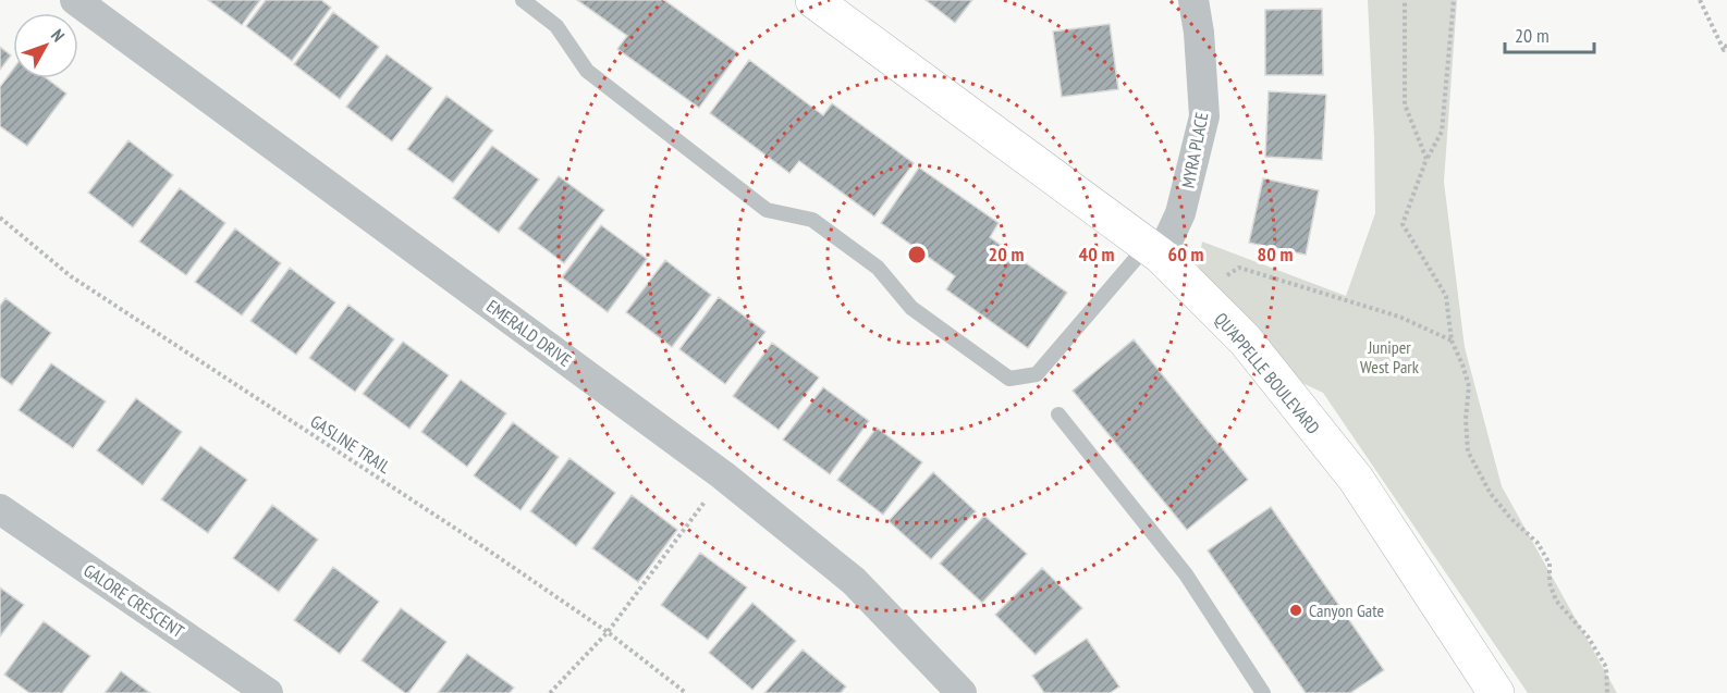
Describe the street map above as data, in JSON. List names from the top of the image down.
{
  "streets": {
    "street": [
      "MYRA PLACE",
      "EMERALD DRIVE",
      "QU'APPELLE BOULEVARD",
      "GALORE CRESCENT"
    ],
    "path": ["GASLINE TRAIL"]
  },
  "crossings": [
    ["MYRA PLACE", "QU'APPELLE BOULEVARD"]
  ],
  "parks": ["Juniper West Park"],
  "places": ["Canyon Gate"],
  "scale_bar": "20 m",
  "north": "top right",
  "rings": [
    "20 m",
    "40 m",
    "60 m",
    "80 m"
  ]
}
